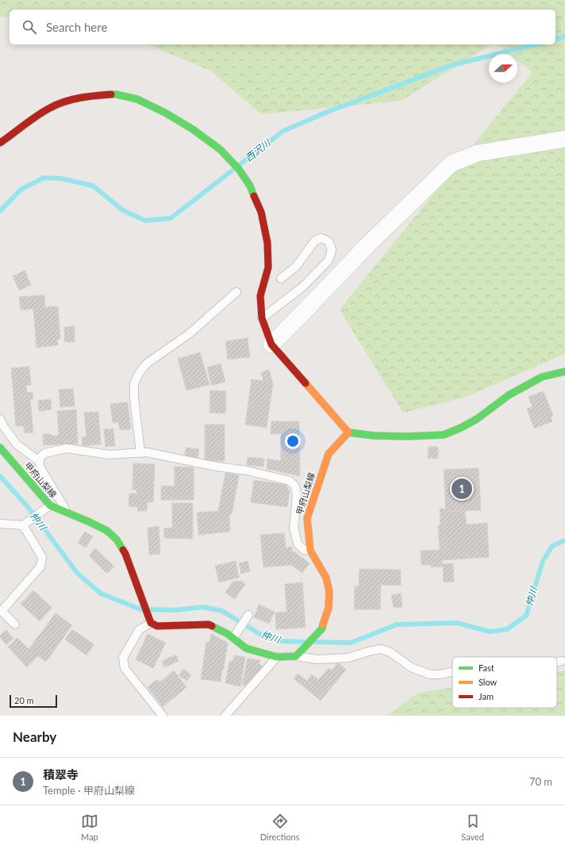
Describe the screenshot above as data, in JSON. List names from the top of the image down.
{
  "streets": {
    "main road": ["甲府山梨線"]
  },
  "water": ["西沢川", "仲川"],
  "legend": ["Fast", "Slow", "Jam"],
  "scale_bar": "20 m",
  "north": "right",
  "page": {
    "search": "Search here",
    "pins": "1",
    "scale": "20 m",
    "heading": "Nearby",
    "list": [
      {
        "mark": "1",
        "name": "積翠寺",
        "note": "Temple · 甲府山梨線",
        "value": "70 m"
      }
    ],
    "nav": ["Map", "Directions", "Saved"]
  }
}
